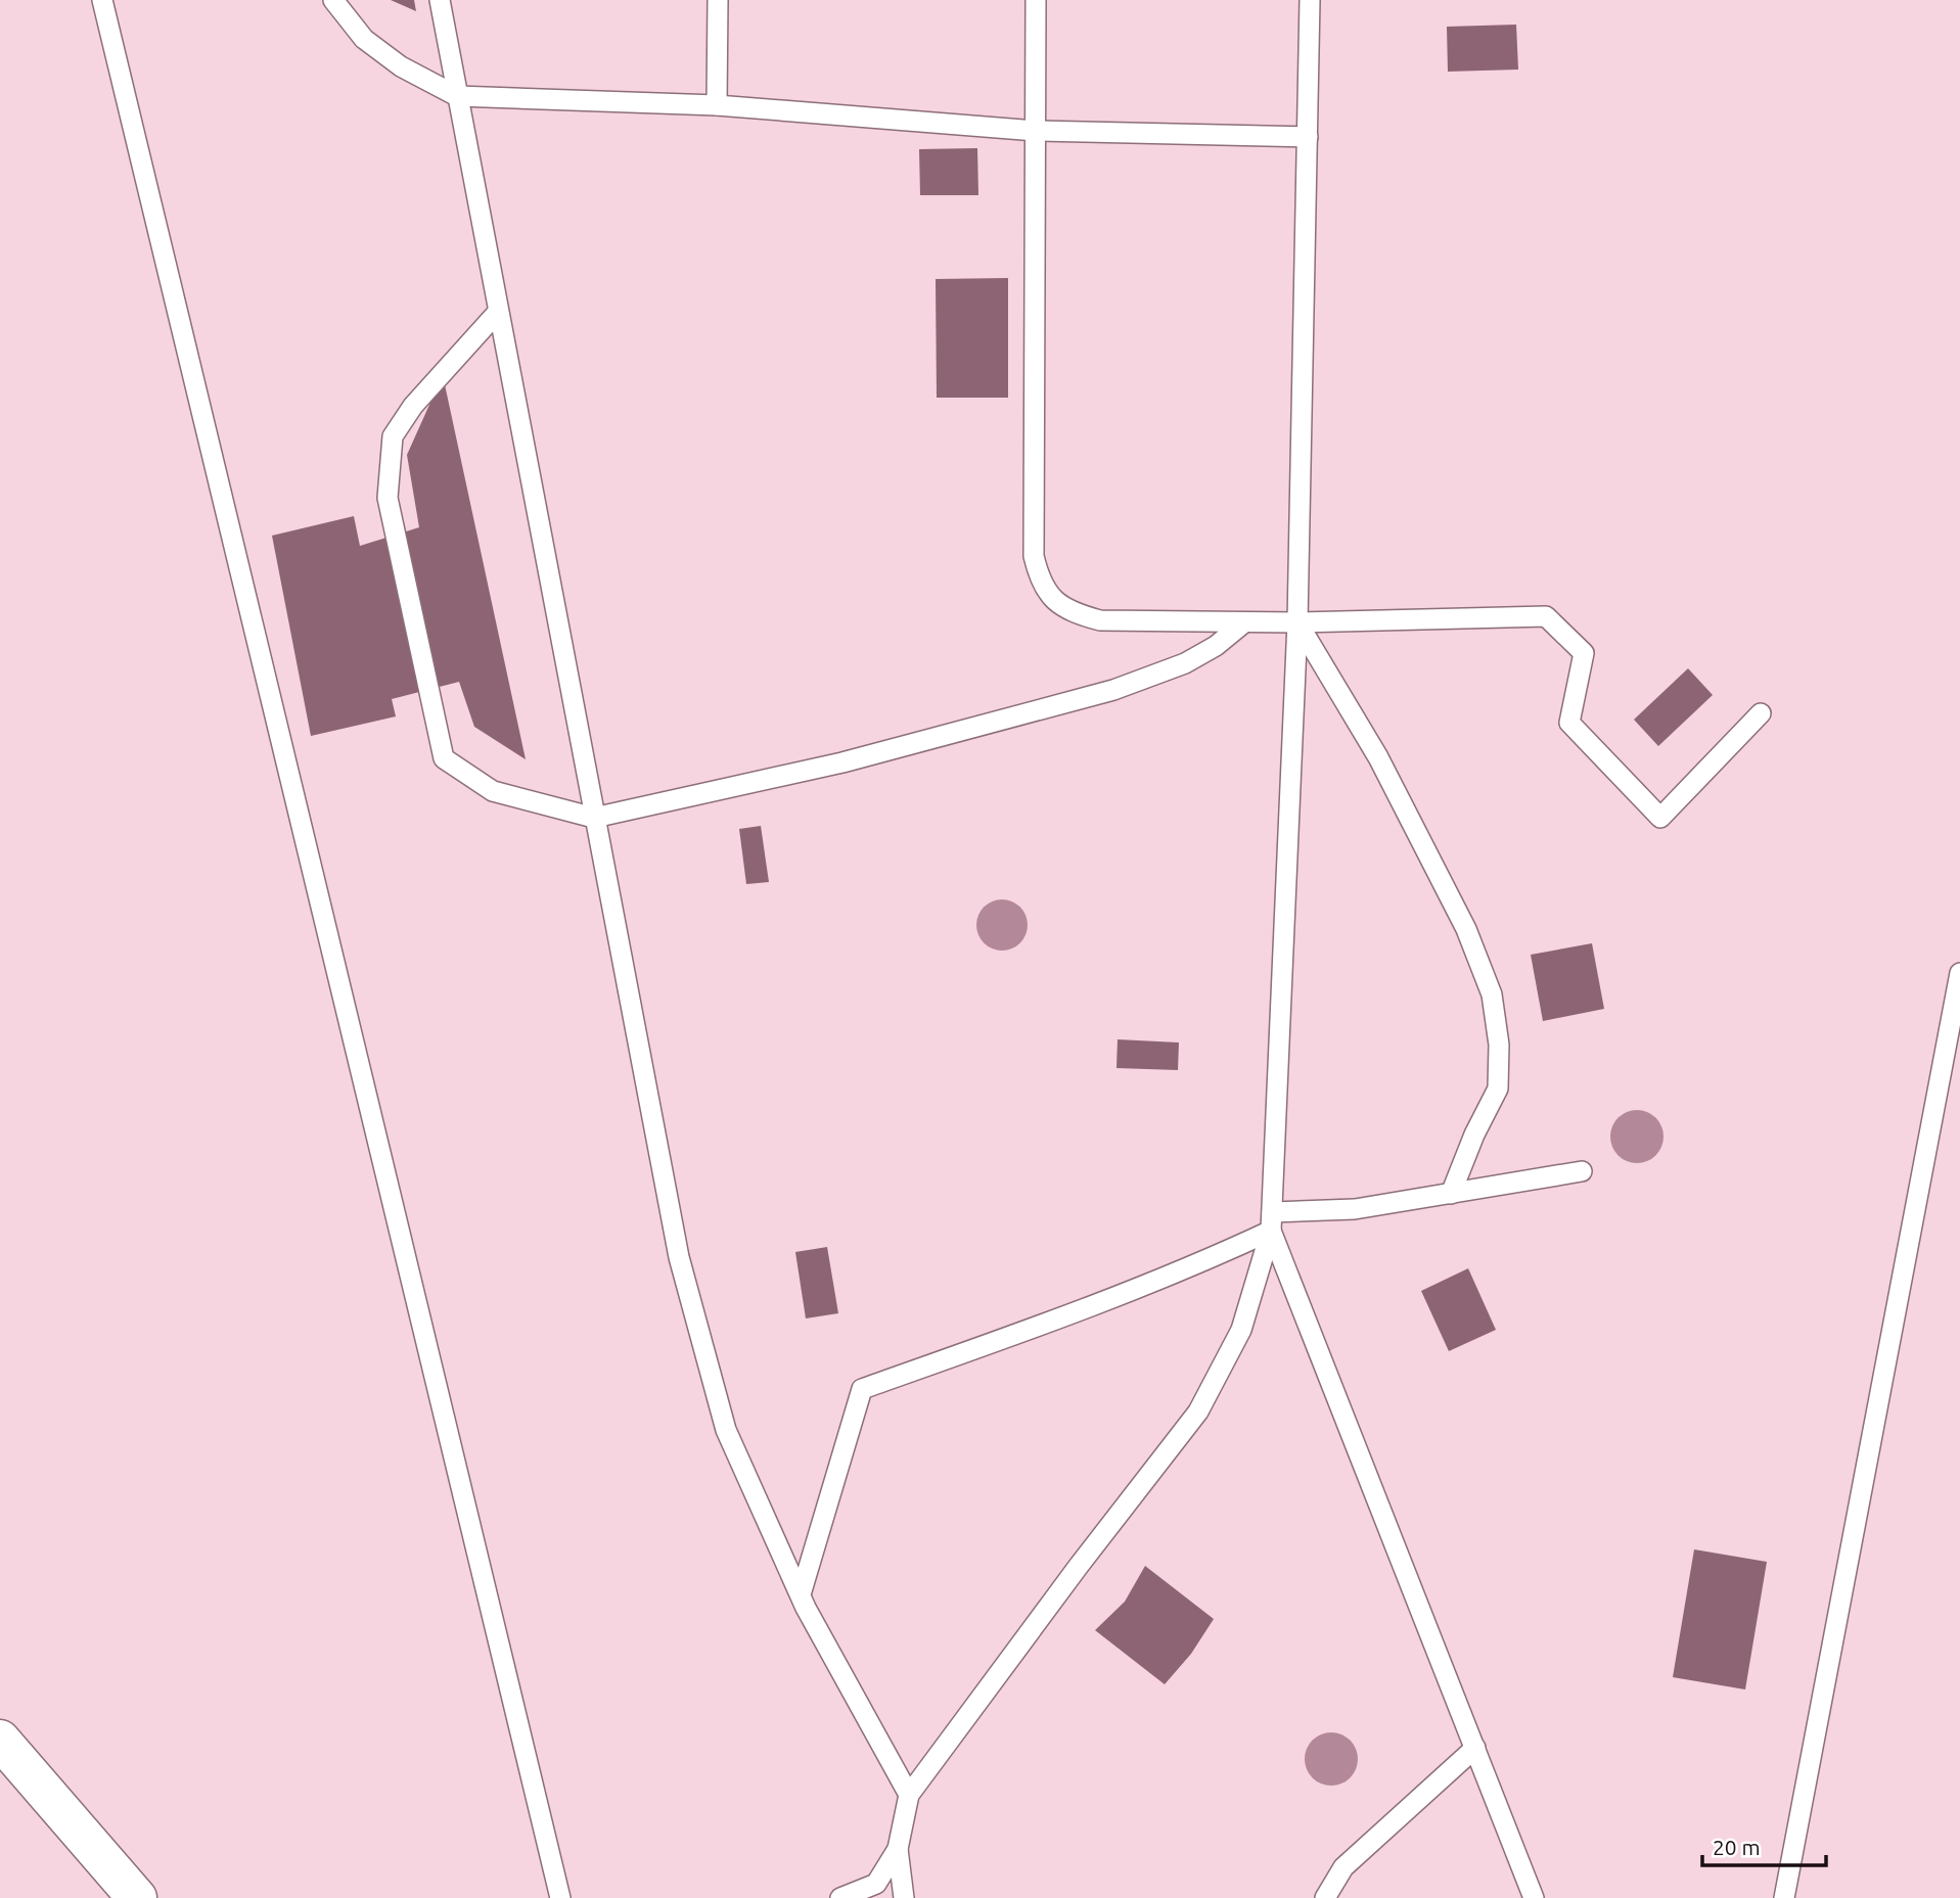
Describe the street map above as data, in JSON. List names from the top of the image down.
{
  "scale_bar": "20 m"
}
